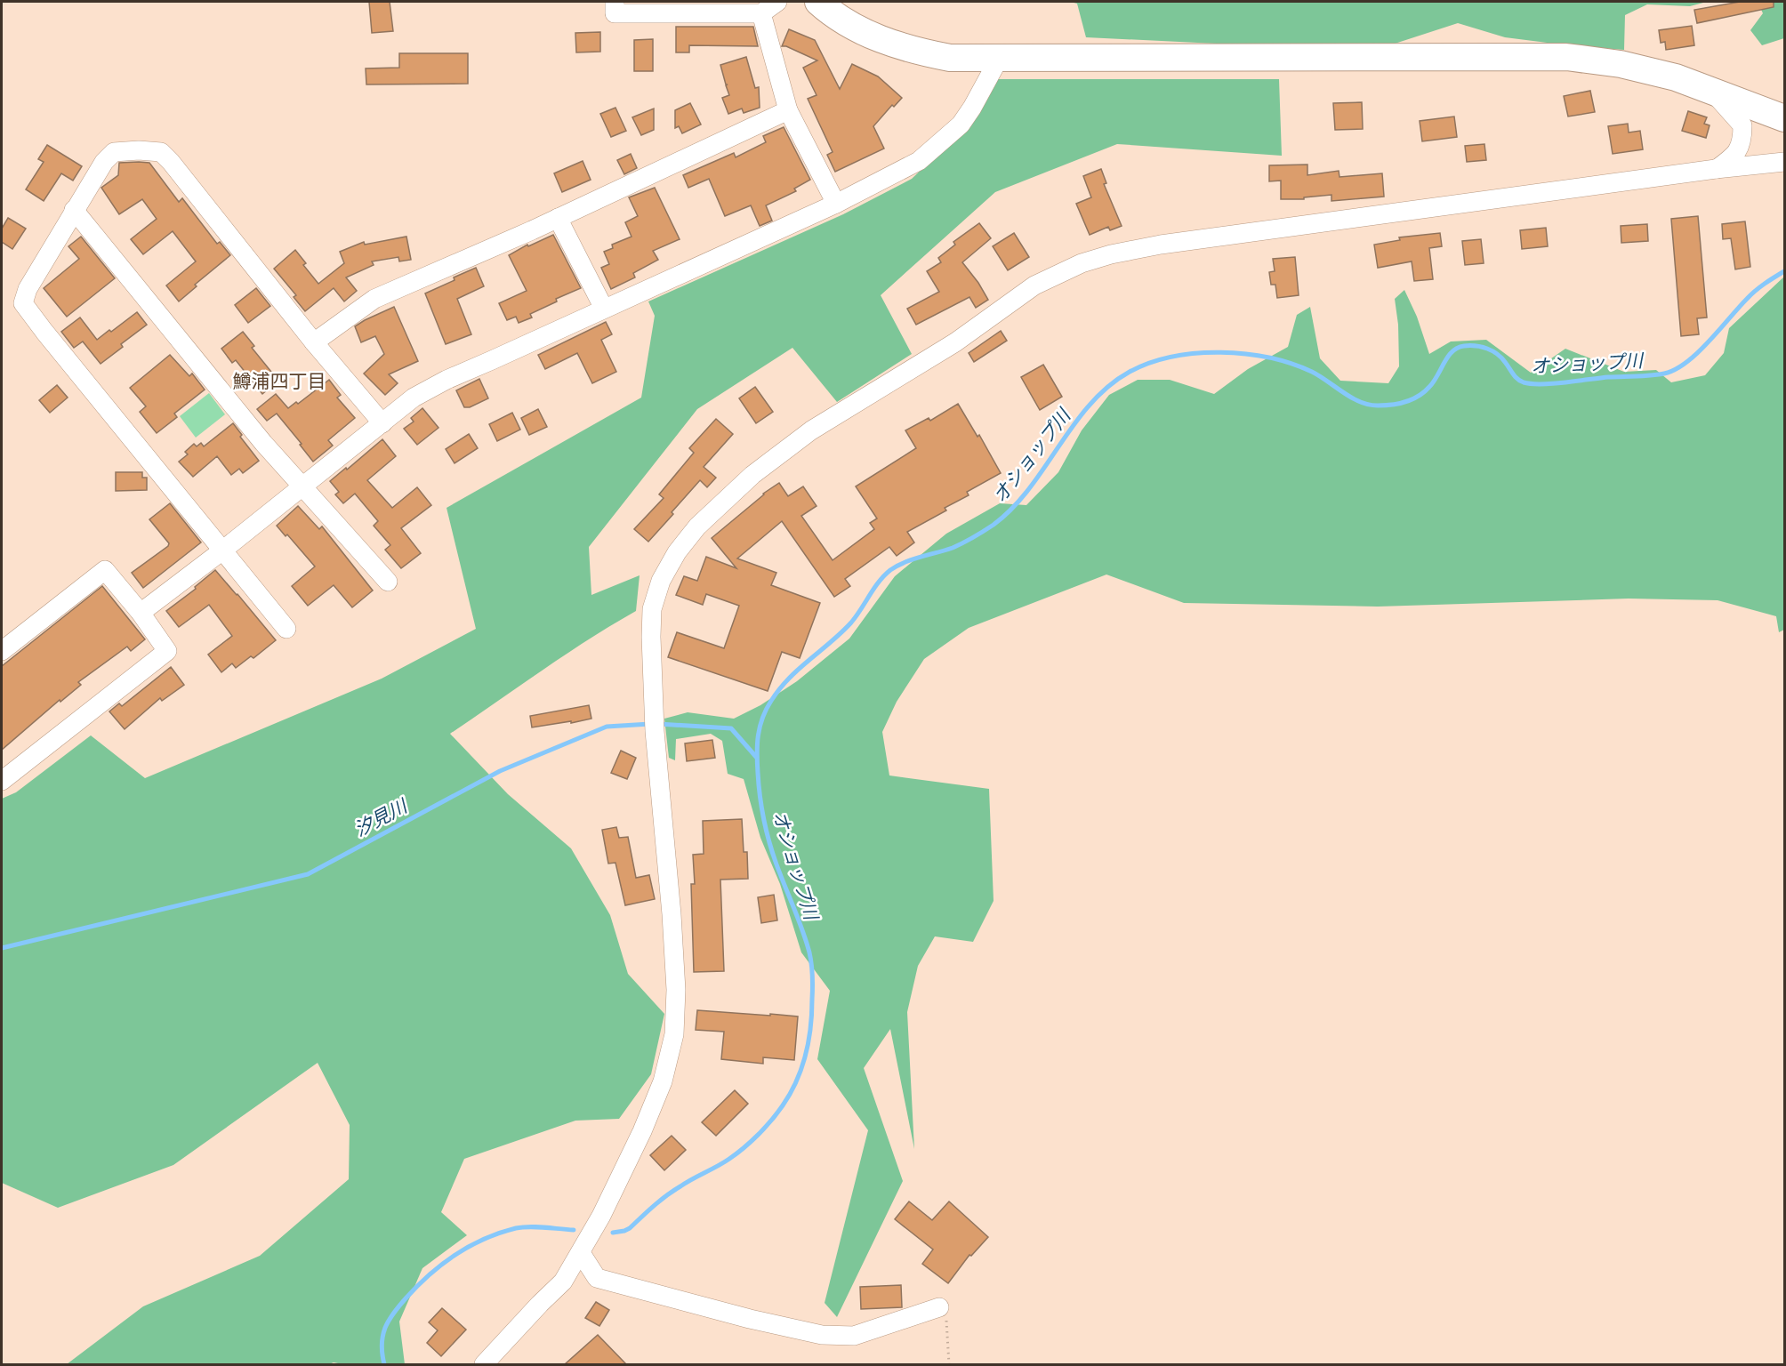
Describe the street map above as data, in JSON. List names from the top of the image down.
{
  "districts": ["鱒浦四丁目"],
  "water": ["オショップ川", "汐見川"]
}
